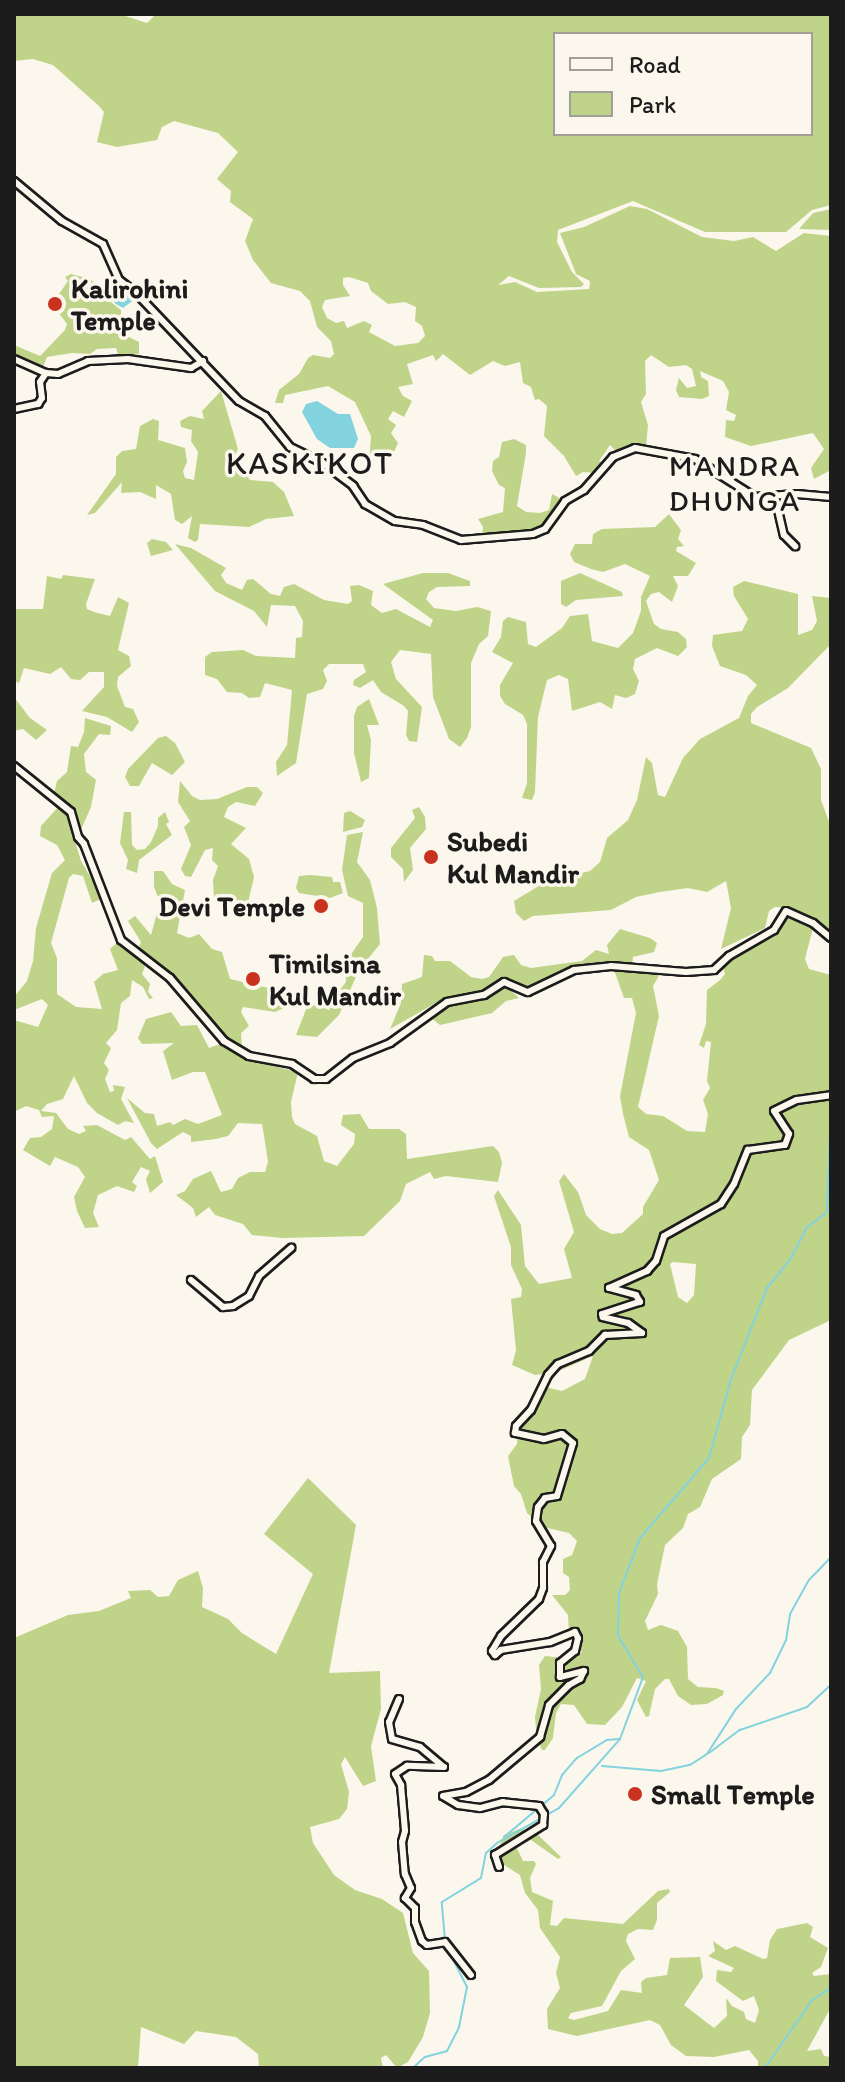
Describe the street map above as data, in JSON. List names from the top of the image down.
{
  "districts": ["KASKIKOT", "MANDRA DHUNGA"],
  "places": [
    "Kalirohini Temple",
    "Subedi Kul Mandir",
    "Devi Temple",
    "Timilsina Kul Mandir",
    "Small Temple"
  ],
  "legend": ["Road", "Park"]
}
